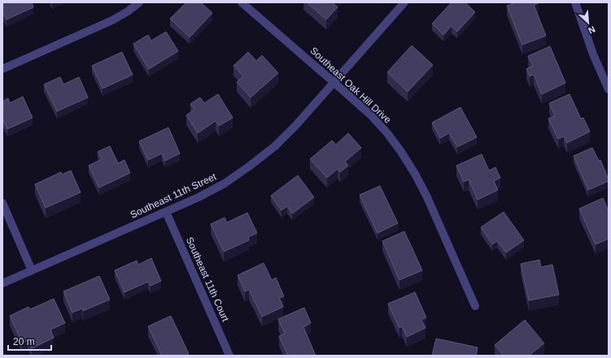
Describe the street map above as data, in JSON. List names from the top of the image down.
{
  "streets": {
    "street": ["Southeast Oak Hill Drive", "Southeast 11th Street", "Southeast 11th Court"]
  },
  "crossings": [
    ["Southeast Oak Hill Drive", "Southeast 11th Street"],
    ["Southeast 11th Street", "Southeast 11th Court"]
  ],
  "scale_bar": "20 m",
  "north": "bottom right"
}
